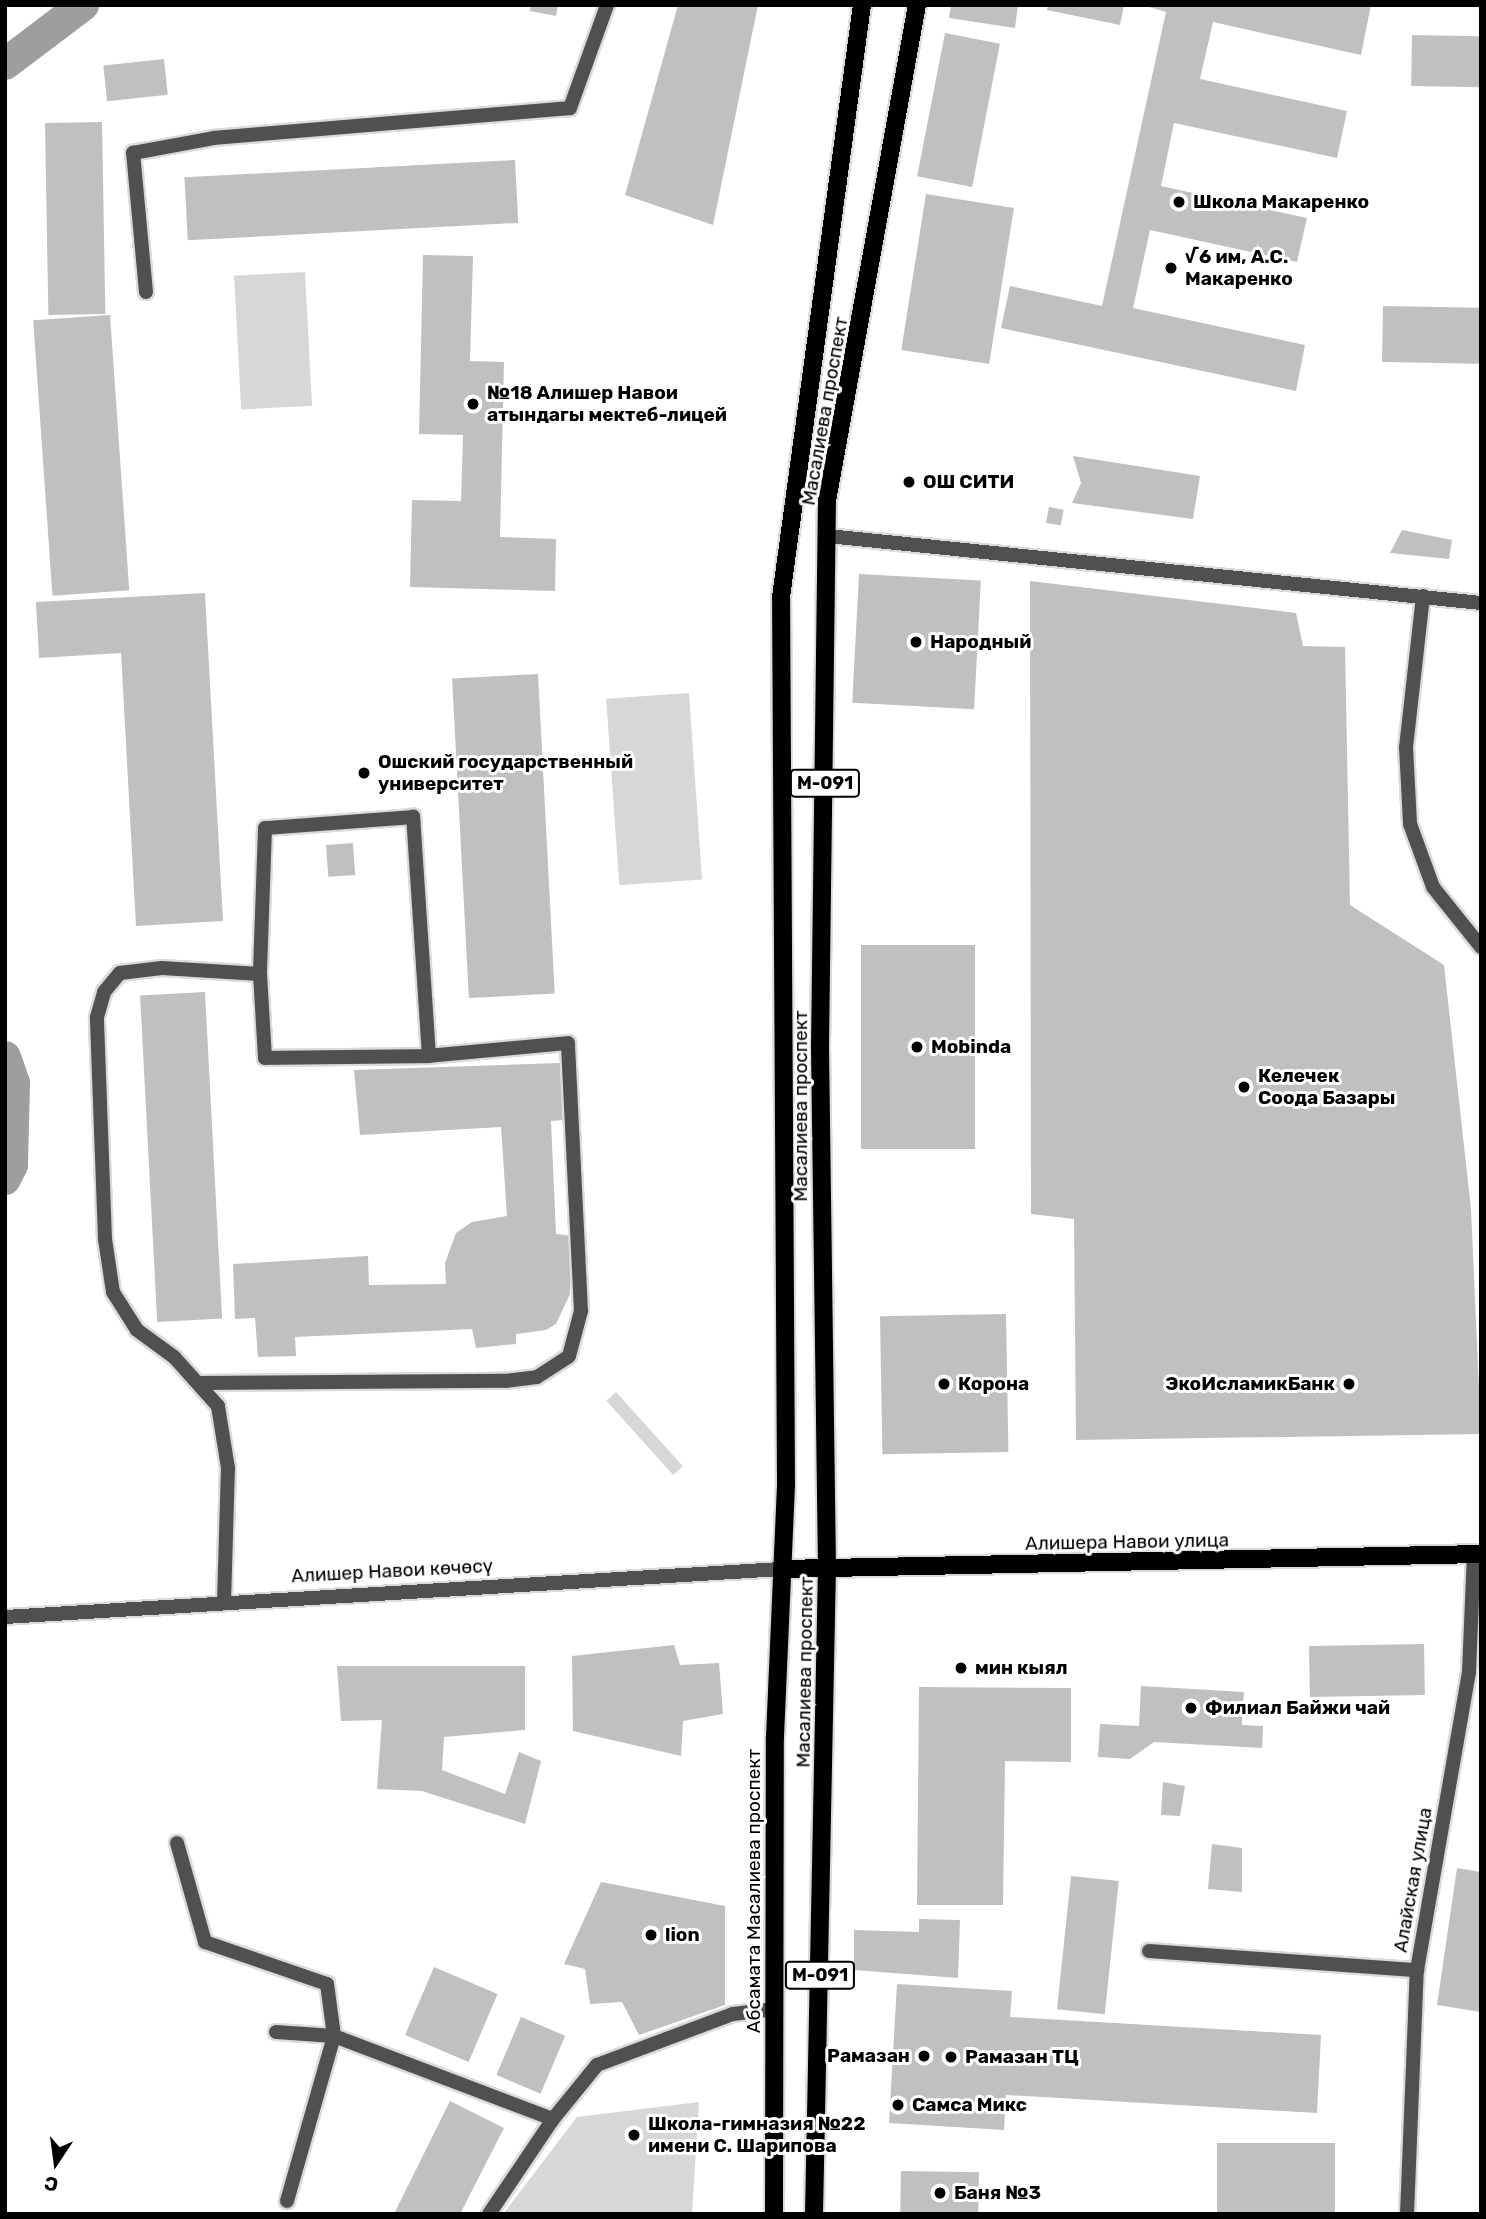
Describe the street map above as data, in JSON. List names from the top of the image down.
{
  "streets": {
    "main road": [
      "Масалиева проспект",
      "М-091",
      "Алишера Навои улица",
      "Абсамата Масалиева проспект"
    ],
    "street": ["Алишер Навои көчөсү", "Алайская улица"]
  },
  "crossings": [
    ["Масалиева проспект", "Алишера Навои улица"],
    ["Масалиева проспект", "Алишер Навои көчөсү"],
    ["Масалиева проспект", "Абсамата Масалиева проспект"],
    ["Алишера Навои улица", "Алишер Навои көчөсү"],
    ["Алишера Навои улица", "Алайская улица"],
    ["Алишера Навои улица", "Абсамата Масалиева проспект"],
    ["Алишер Навои көчөсү", "Абсамата Масалиева проспект"]
  ],
  "places": [
    "Школа Макаренко",
    "√6 им, А.С. Макаренко",
    "№18 Алишер Навои атындагы мектеб-лицей",
    "ОШ СИТИ",
    "Народный",
    "Ошский государственный университет",
    "Mobinda",
    "Келечек Соода Базары",
    "Корона",
    "ЭкоИсламикБанк",
    "мин кыял",
    "Филиал Байжи чай",
    "lion",
    "Рамазан",
    "Рамазан ТЦ",
    "Самса Микс",
    "Школа-гимназия №22 имени С. Шарипова",
    "Баня №3"
  ],
  "north": "bottom"
}
